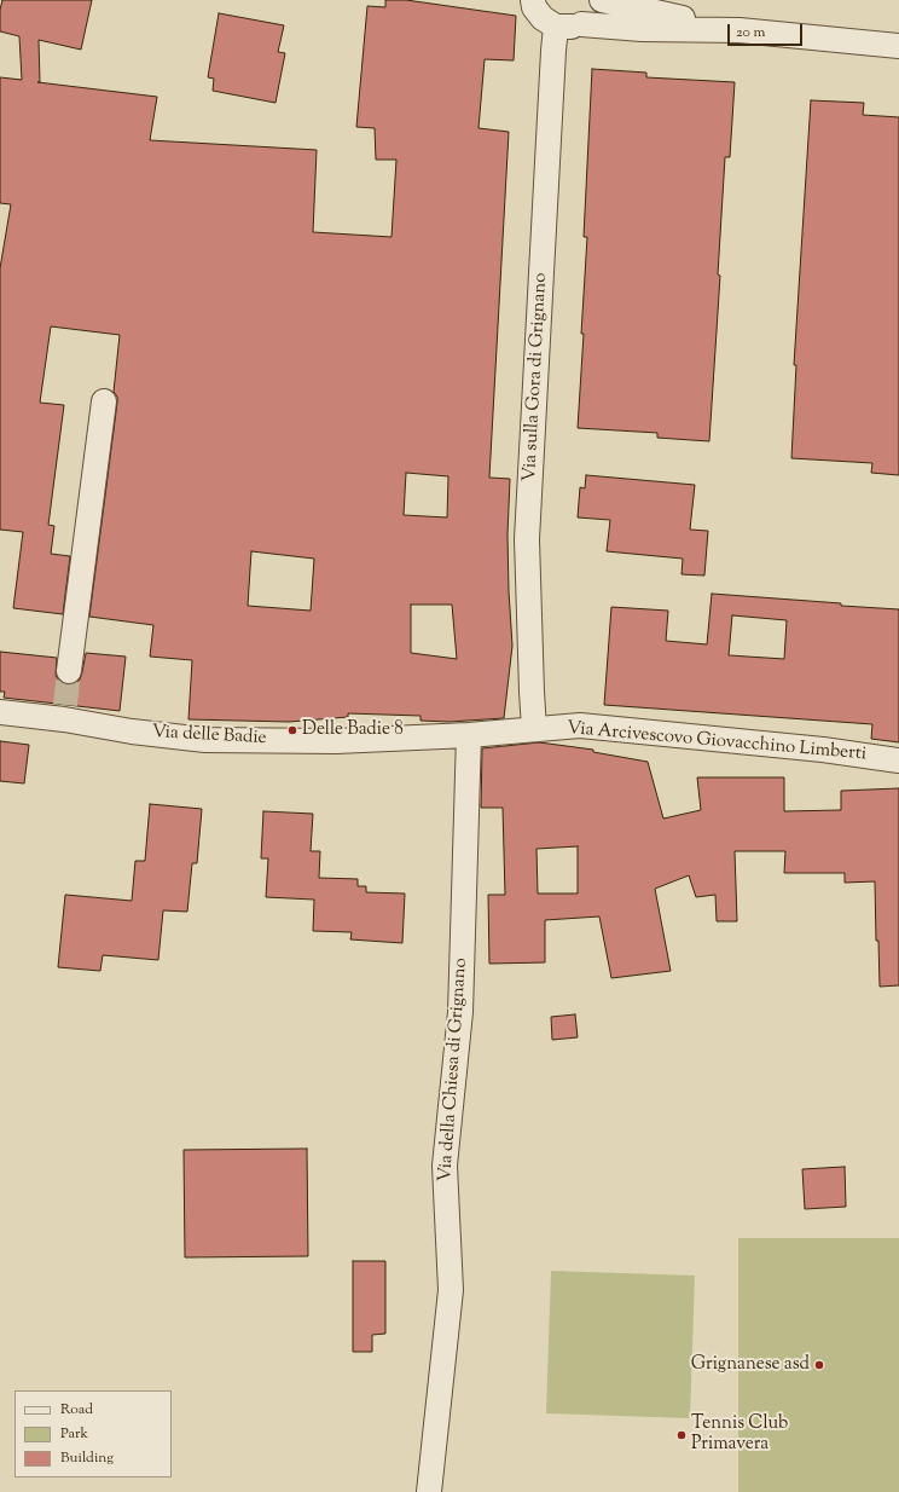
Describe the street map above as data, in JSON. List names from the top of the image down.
{
  "streets": {
    "street": [
      "Via sulla Gora di Grignano",
      "Via delle Badie",
      "Via Arcivescovo Giovacchino Limberti",
      "Via della Chiesa di Grignano"
    ]
  },
  "crossings": [
    ["Via sulla Gora di Grignano", "Via delle Badie"],
    ["Via sulla Gora di Grignano", "Via Arcivescovo Giovacchino Limberti"],
    ["Via delle Badie", "Via Arcivescovo Giovacchino Limberti"],
    ["Via delle Badie", "Via della Chiesa di Grignano"]
  ],
  "places": ["Delle Badie 8", "Grignanese asd", "Tennis Club Primavera"],
  "legend": ["Road", "Park", "Building"],
  "scale_bar": "20 m"
}
